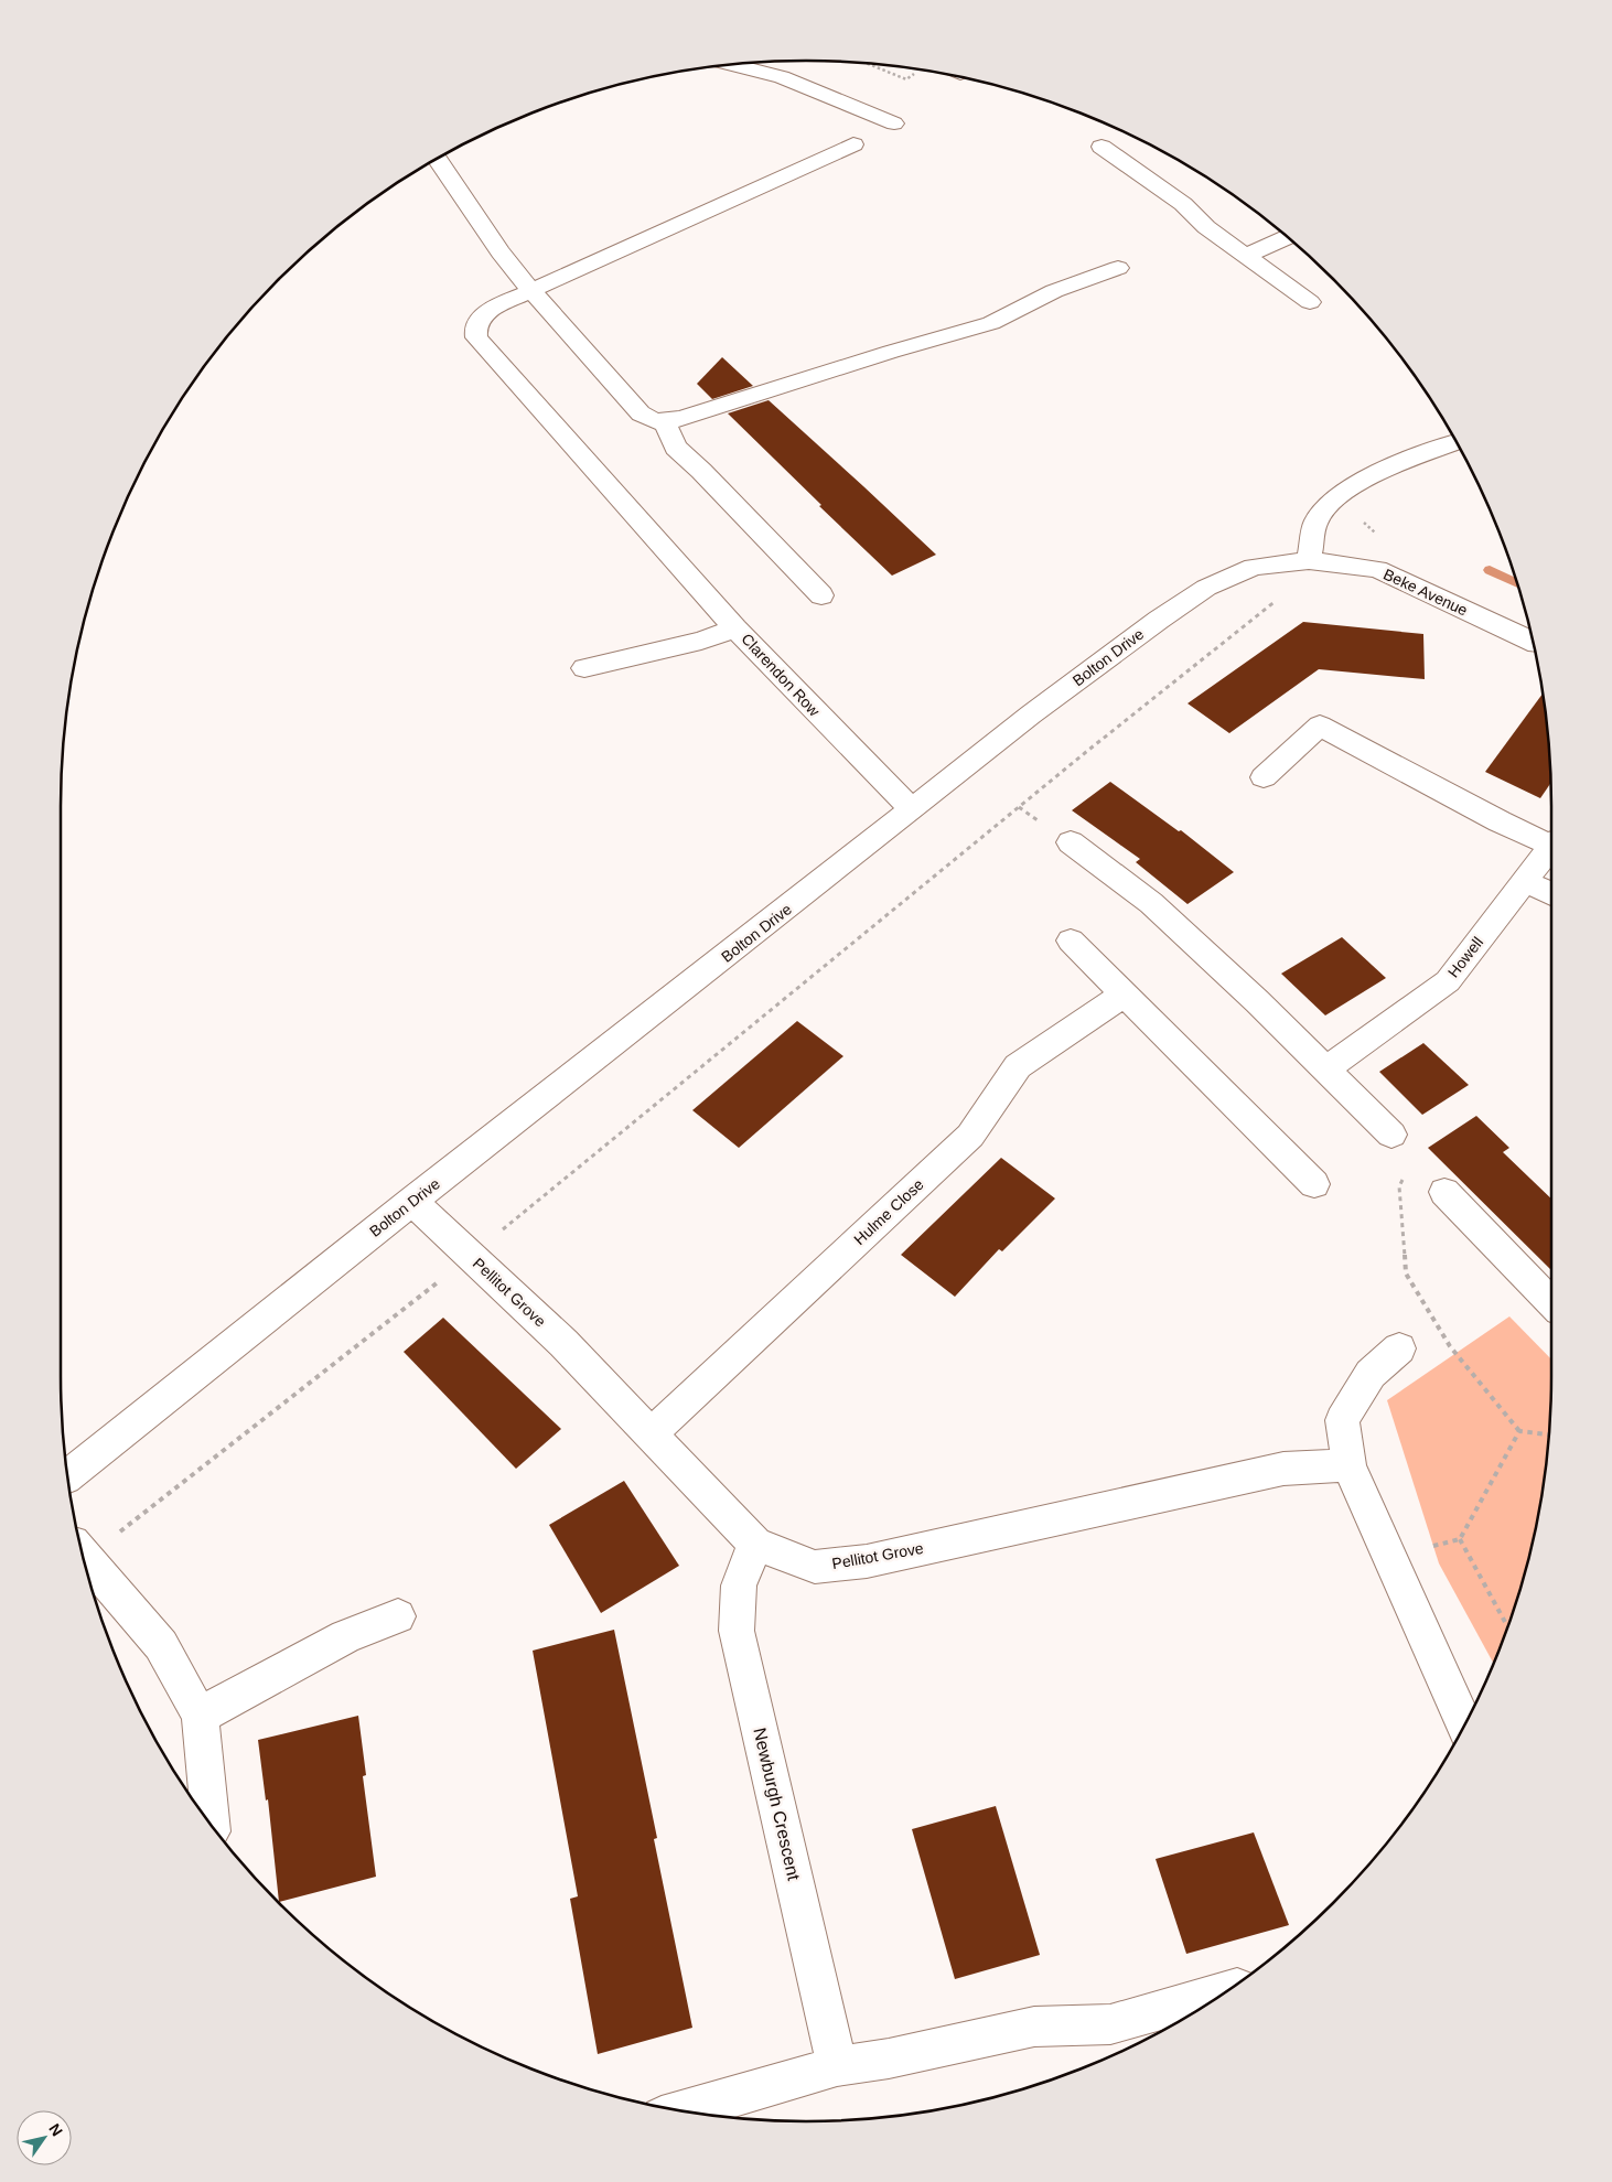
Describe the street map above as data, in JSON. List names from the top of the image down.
{
  "streets": {
    "street": [
      "Beke Avenue",
      "Bolton Drive",
      "Clarendon Row",
      "Howell",
      "Hulme Close",
      "Pellitot Grove",
      "Newburgh Crescent"
    ]
  },
  "crossings": [
    ["Beke Avenue", "Bolton Drive"],
    ["Bolton Drive", "Clarendon Row"],
    ["Bolton Drive", "Pellitot Grove"],
    ["Hulme Close", "Pellitot Grove"],
    ["Pellitot Grove", "Newburgh Crescent"]
  ],
  "north": "top right"
}
